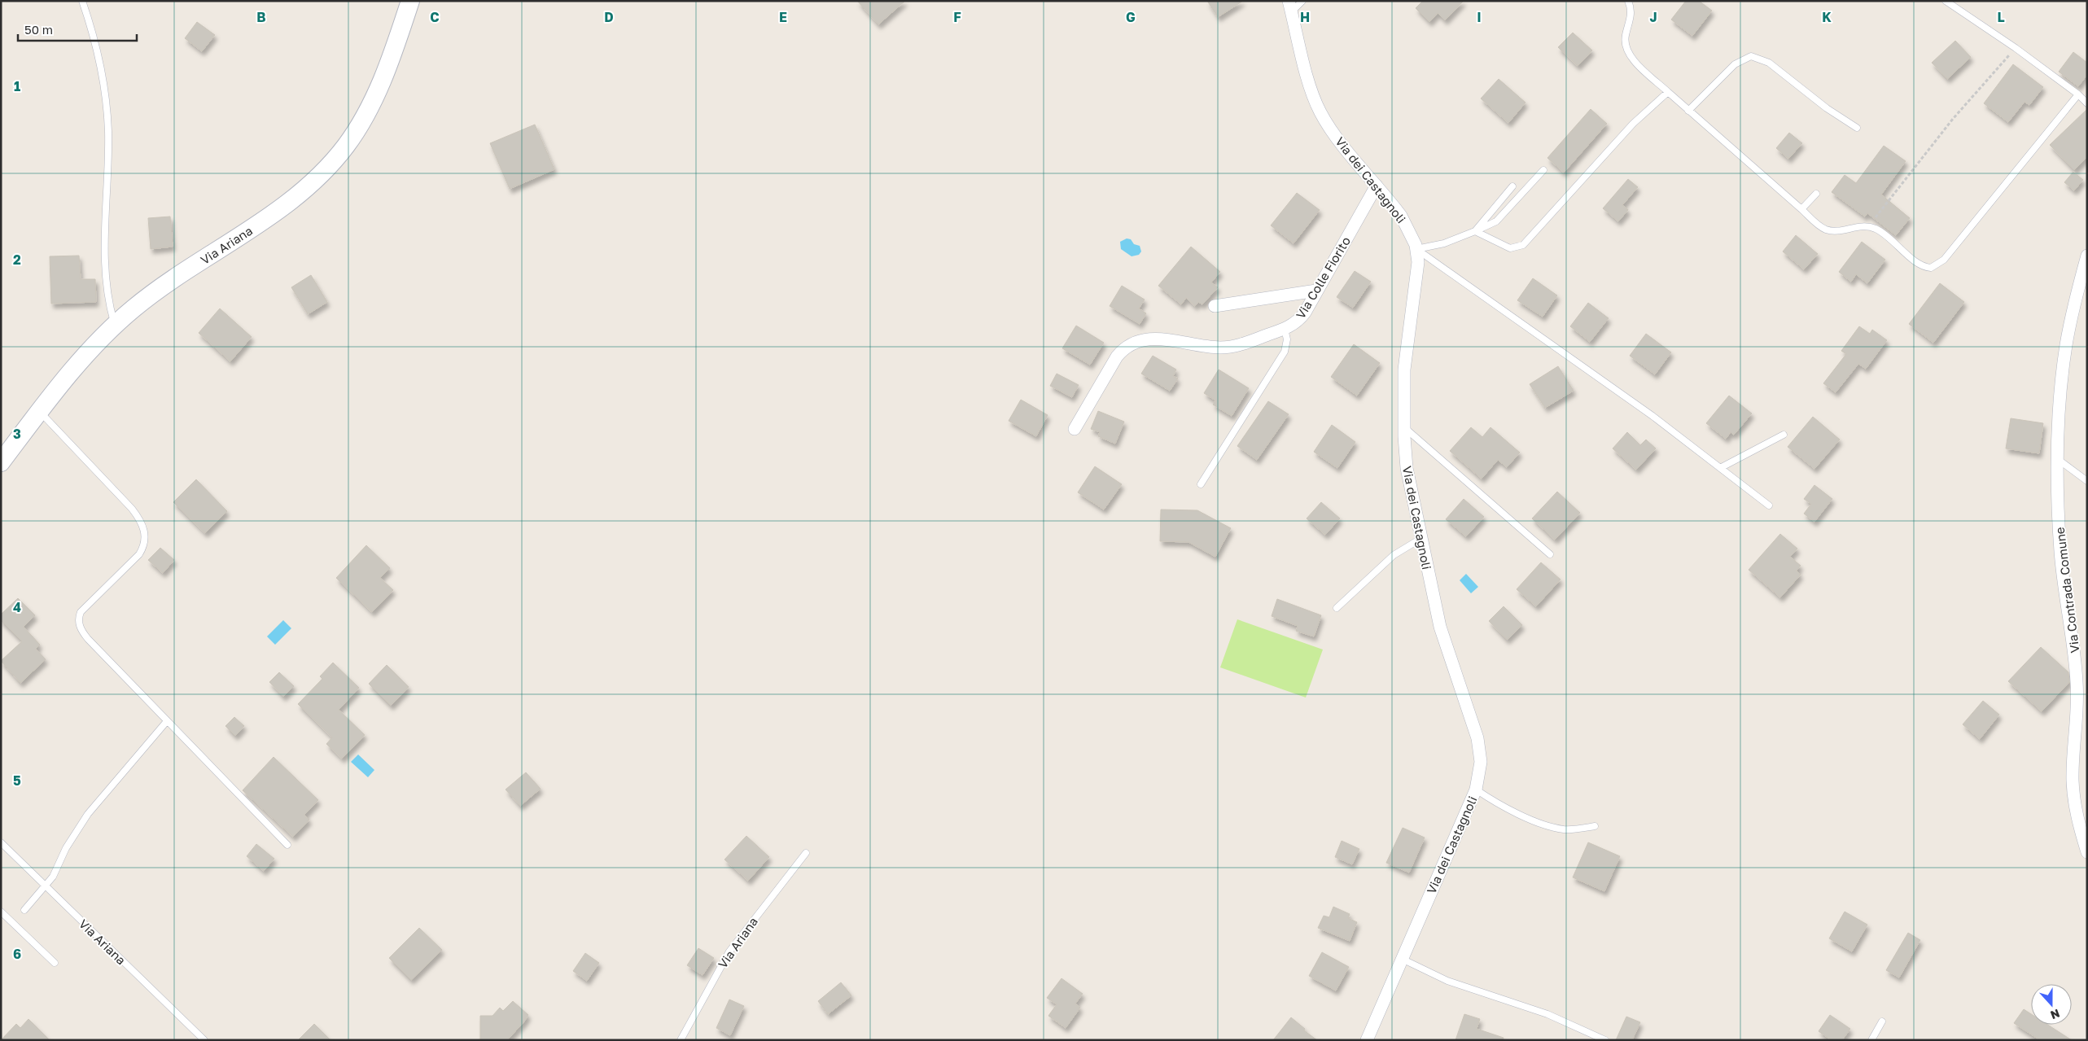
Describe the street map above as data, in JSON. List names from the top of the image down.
{
  "streets": {
    "main road": ["Via Ariana"],
    "street": ["Via dei Castagnoli", "Via Colle Fiorito", "Via Contrada Comune"]
  },
  "crossings": [
    ["Via dei Castagnoli", "Via Colle Fiorito"]
  ],
  "scale_bar": "50 m",
  "north": "bottom",
  "grid": {
    "columns": [
      "B",
      "C",
      "D",
      "E",
      "F",
      "G",
      "H",
      "I",
      "J",
      "K",
      "L"
    ],
    "rows": [
      "1",
      "2",
      "3",
      "4",
      "5",
      "6"
    ]
  }
}
